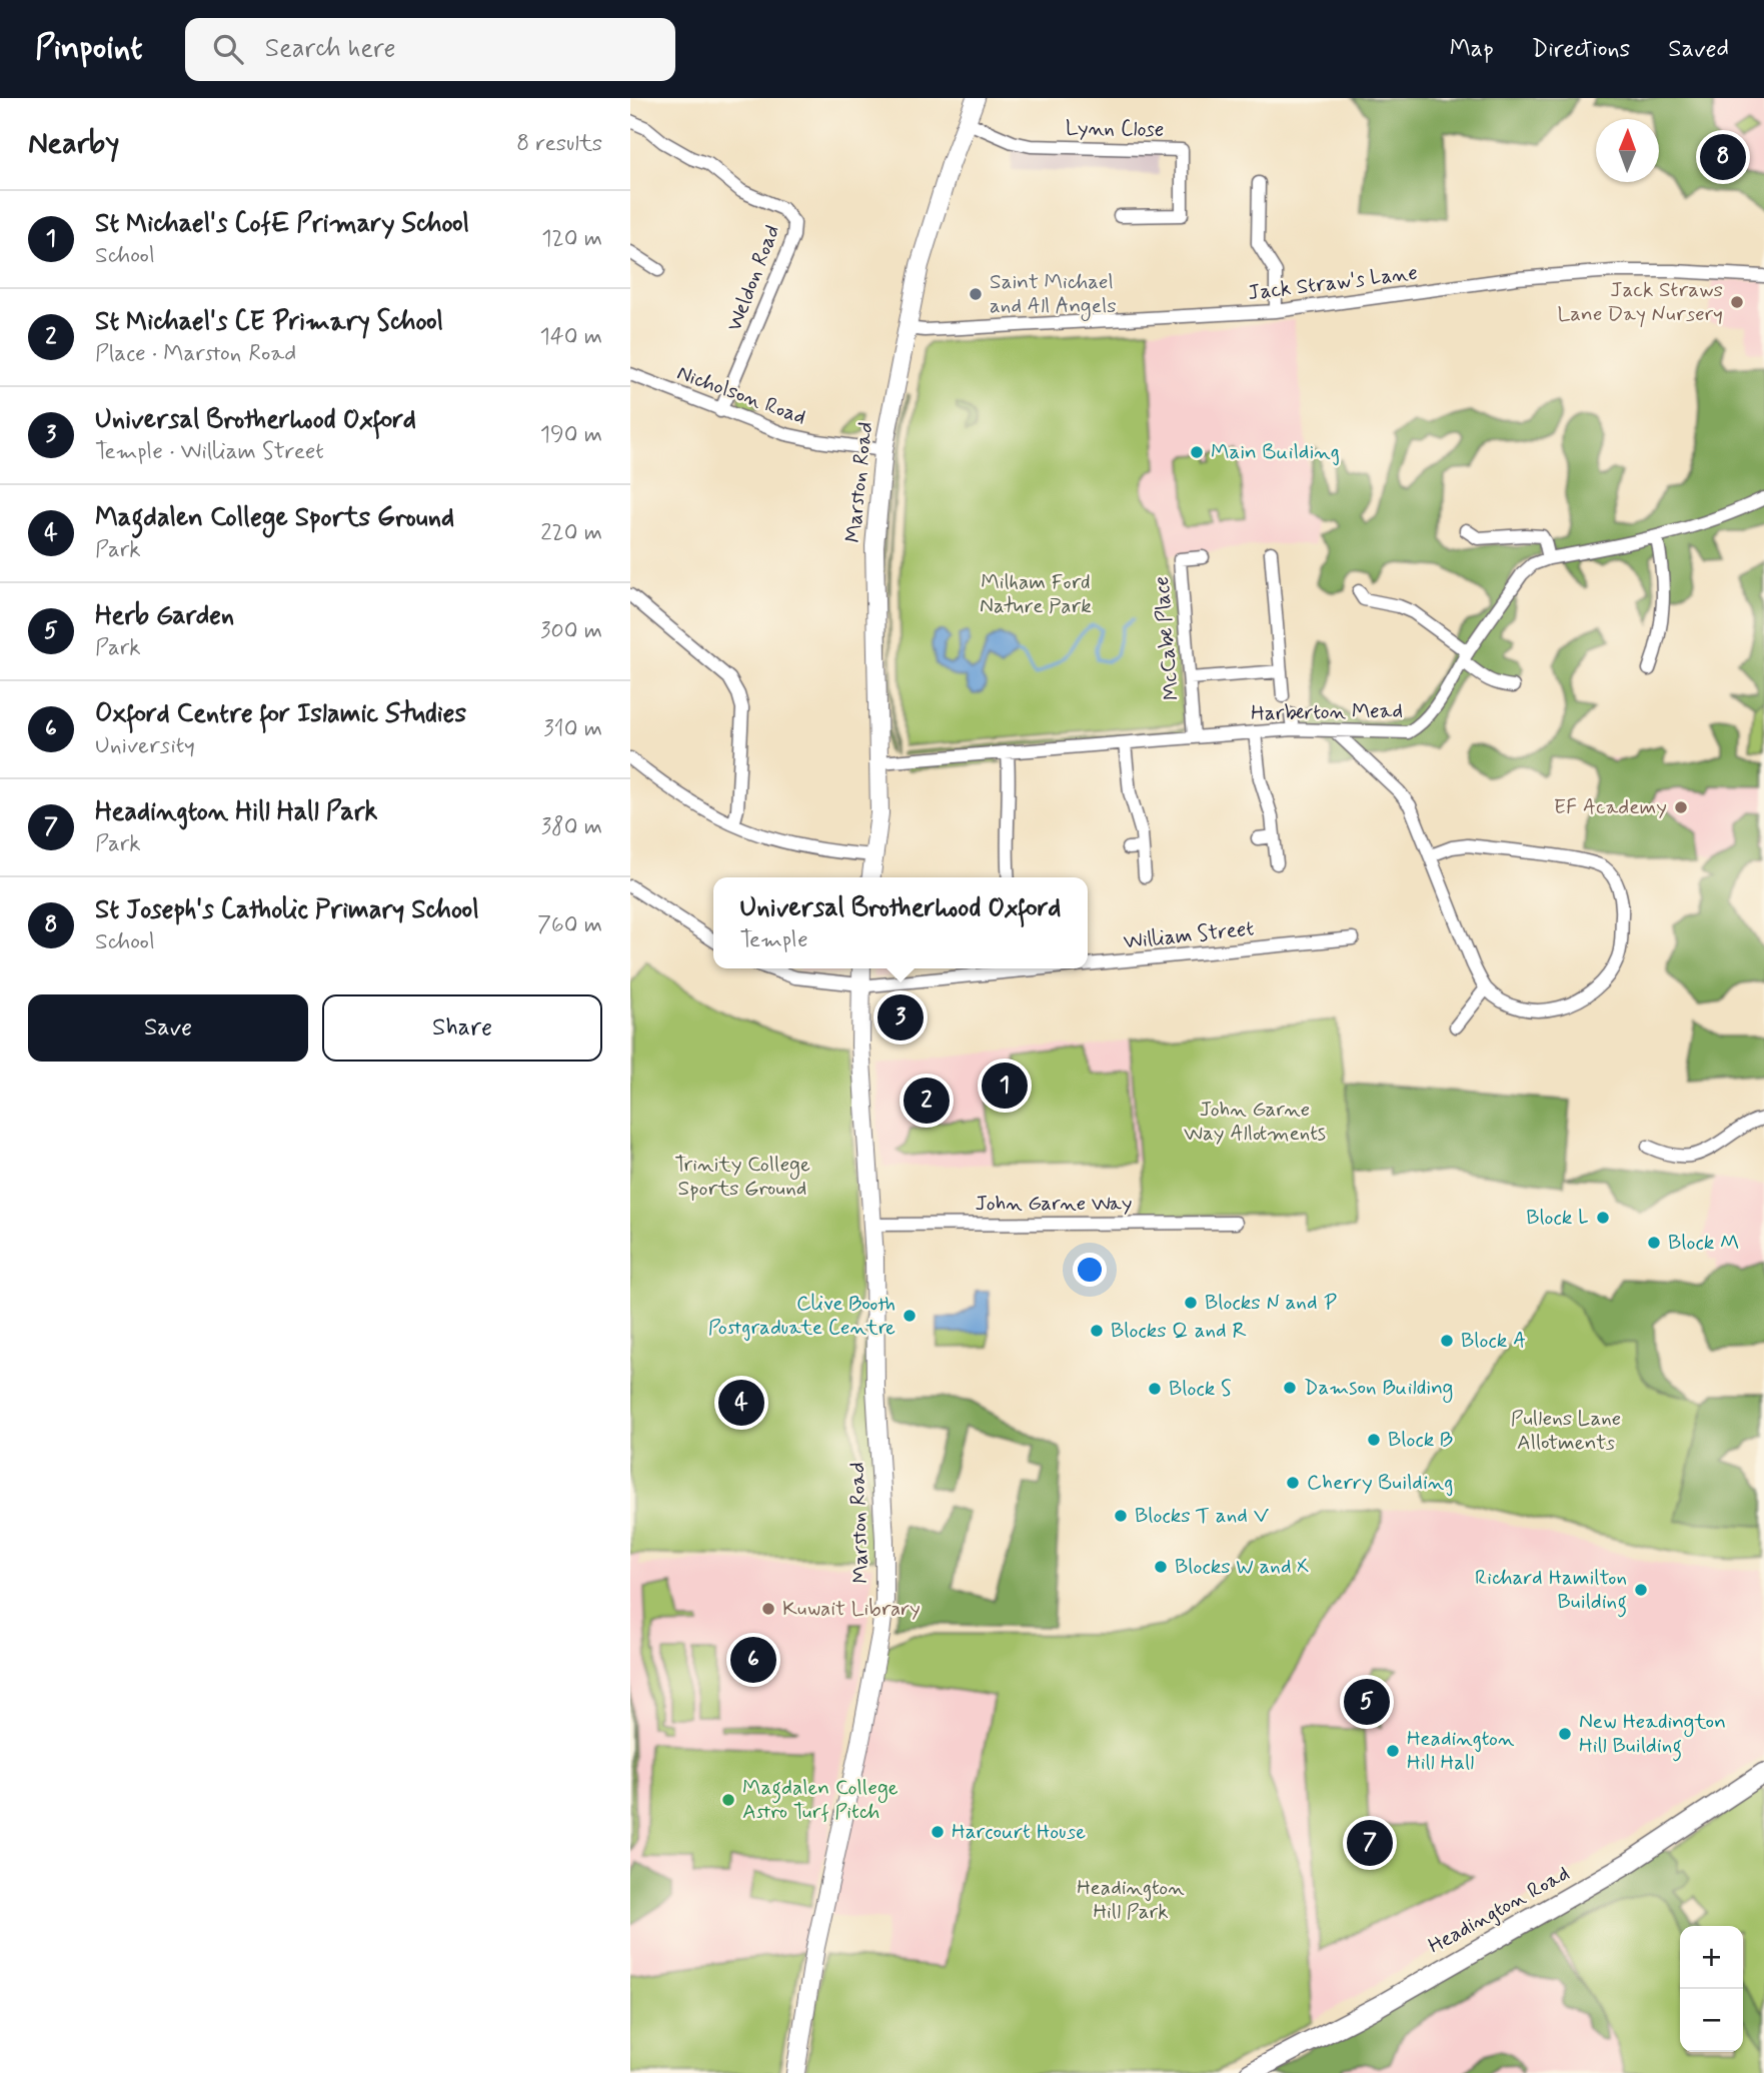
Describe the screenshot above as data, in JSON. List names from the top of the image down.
{
  "streets": {
    "main road": ["Marston Road", "Headington Road"],
    "street": [
      "Lynn Close",
      "Weldon Road",
      "Jack Straw's Lane",
      "Nicholson Road",
      "McCabe Place",
      "Harberton Mead",
      "William Street",
      "John Garne Way"
    ]
  },
  "crossings": [
    ["Lynn Close", "Marston Road"],
    ["Weldon Road", "Nicholson Road"],
    ["Jack Straw's Lane", "Marston Road"],
    ["Nicholson Road", "Marston Road"],
    ["Marston Road", "Harberton Mead"],
    ["Marston Road", "William Street"],
    ["Marston Road", "John Garne Way"],
    ["McCabe Place", "Harberton Mead"]
  ],
  "parks": [
    "Milham Ford Nature Park",
    "John Garne Way Allotments",
    "Trinity College Sports Ground",
    "Pullens Lane Allotments",
    "Headington Hill Park"
  ],
  "places": [
    "Saint Michael and All Angels",
    "Jack Straws Lane Day Nursery",
    "Main Building",
    "EF Academy",
    "Block L",
    "Block M",
    "Blocks N and P",
    "Clive Booth Postgraduate Centre",
    "Blocks Q and R",
    "Block A",
    "Damson Building",
    "Block S",
    "Block B",
    "Cherry Building",
    "Blocks T and V",
    "Blocks W and X",
    "Richard Hamilton Building",
    "Kuwait Library",
    "New Headington Hill Building",
    "Headington Hill Hall",
    "Magdalen College Astro Turf Pitch",
    "Harcourt House"
  ],
  "north": "top",
  "page": {
    "header": "Pinpoint",
    "search": "Search here",
    "nav": ["Map", "Directions", "Saved"],
    "heading": ["Nearby", "8 results"],
    "pins": [
      "8",
      "3",
      "1",
      "2",
      "4",
      "6",
      "5",
      "7"
    ],
    "list": [
      {
        "mark": "1",
        "name": "St Michael's CofE Primary School",
        "note": "School",
        "value": "120 m"
      },
      {
        "mark": "2",
        "name": "St Michael's CE Primary School",
        "note": "Place · Marston Road",
        "value": "140 m"
      },
      {
        "mark": "3",
        "name": "Universal Brotherhood Oxford",
        "note": "Temple · William Street",
        "value": "190 m"
      },
      {
        "mark": "4",
        "name": "Magdalen College Sports Ground",
        "note": "Park",
        "value": "220 m"
      },
      {
        "mark": "5",
        "name": "Herb Garden",
        "note": "Park",
        "value": "300 m"
      },
      {
        "mark": "6",
        "name": "Oxford Centre for Islamic Studies",
        "note": "University",
        "value": "310 m"
      },
      {
        "mark": "7",
        "name": "Headington Hill Hall Park",
        "note": "Park",
        "value": "380 m"
      },
      {
        "mark": "8",
        "name": "St Joseph's Catholic Primary School",
        "note": "School",
        "value": "760 m"
      }
    ],
    "popup": ["Universal Brotherhood Oxford", "Temple"],
    "buttons": ["Save", "Share"],
    "map_buttons": ["+", "−"]
  }
}
